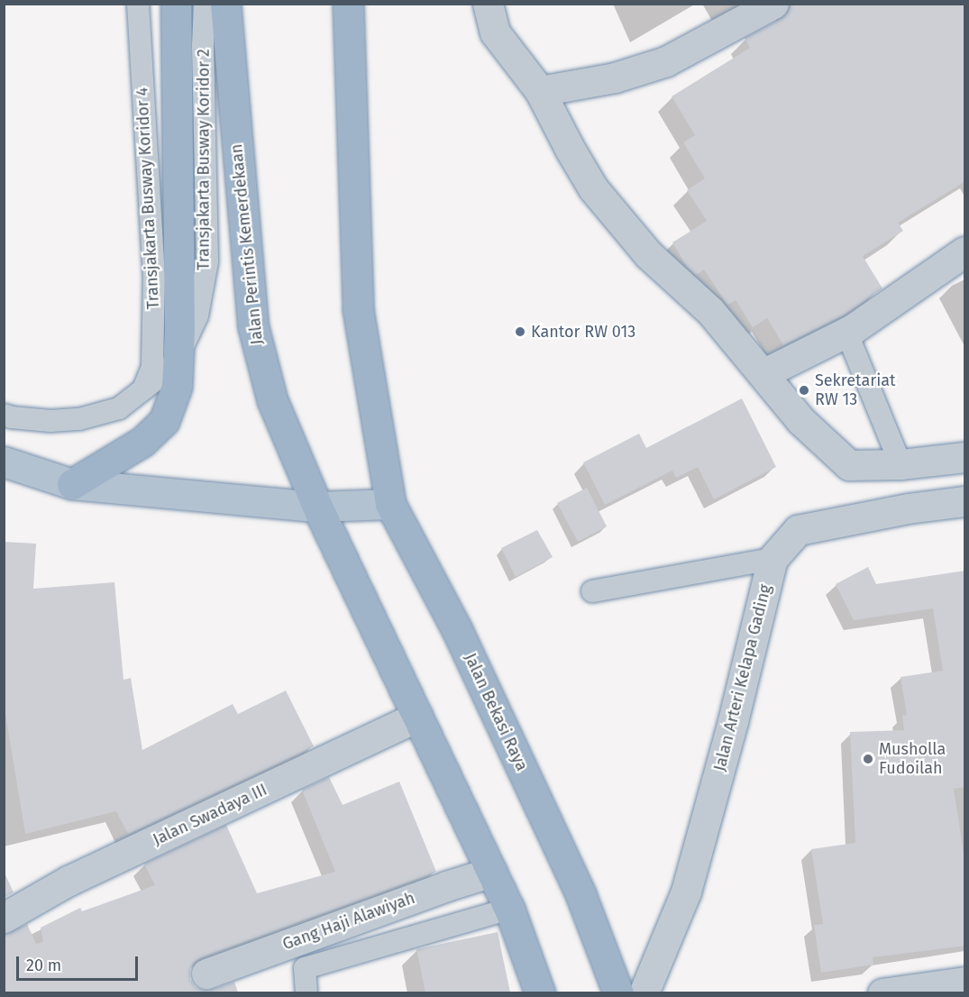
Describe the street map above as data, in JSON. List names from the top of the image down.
{
  "streets": {
    "highway": ["Jalan Perintis Kemerdekaan", "Jalan Bekasi Raya"],
    "street": ["Jalan Arteri Kelapa Gading", "Jalan Swadaya III", "Gang Haji Alawiyah"],
    "lane": ["Transjakarta Busway Koridor 2", "Transjakarta Busway Koridor 4"]
  },
  "crossings": [
    ["Transjakarta Busway Koridor 2", "Transjakarta Busway Koridor 4"]
  ],
  "places": ["Kantor RW 013", "Sekretariat RW 13", "Musholla Fudoilah"],
  "scale_bar": "20 m"
}
